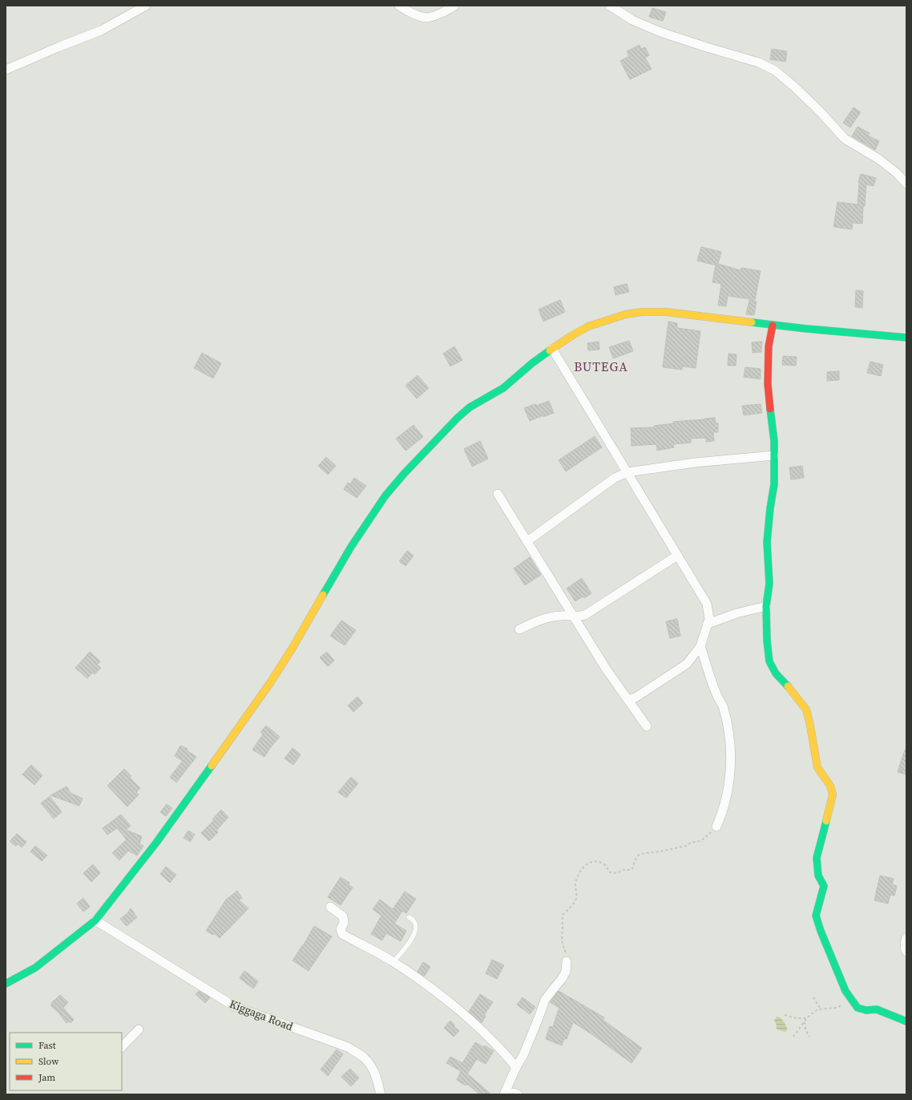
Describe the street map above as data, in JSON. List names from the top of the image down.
{
  "streets": {
    "street": ["Kiggaga Road"]
  },
  "districts": ["BUTEGA"],
  "legend": ["Fast", "Slow", "Jam"]
}
